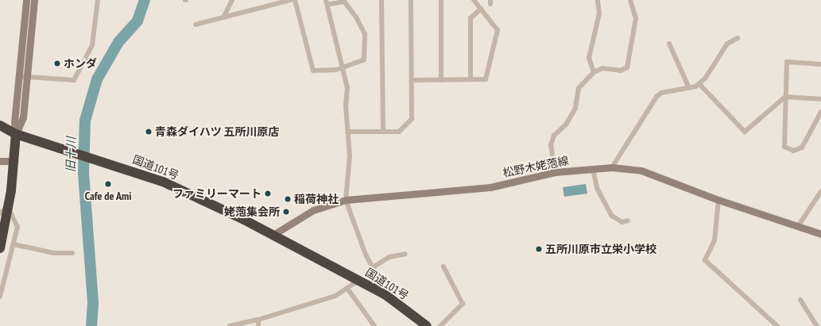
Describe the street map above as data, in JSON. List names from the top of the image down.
{
  "streets": {
    "highway": ["国道101号"],
    "main road": ["松野木姥萢線"]
  },
  "crossings": [
    ["松野木姥萢線", "国道101号"]
  ],
  "water": ["旧十川"],
  "places": [
    "ホンダ",
    "青森ダイハツ 五所川原店",
    "Cafe de Ami",
    "ファミリーマート",
    "稲荷神社",
    "姥萢集会所",
    "五所川原市立栄小学校"
  ]
}
